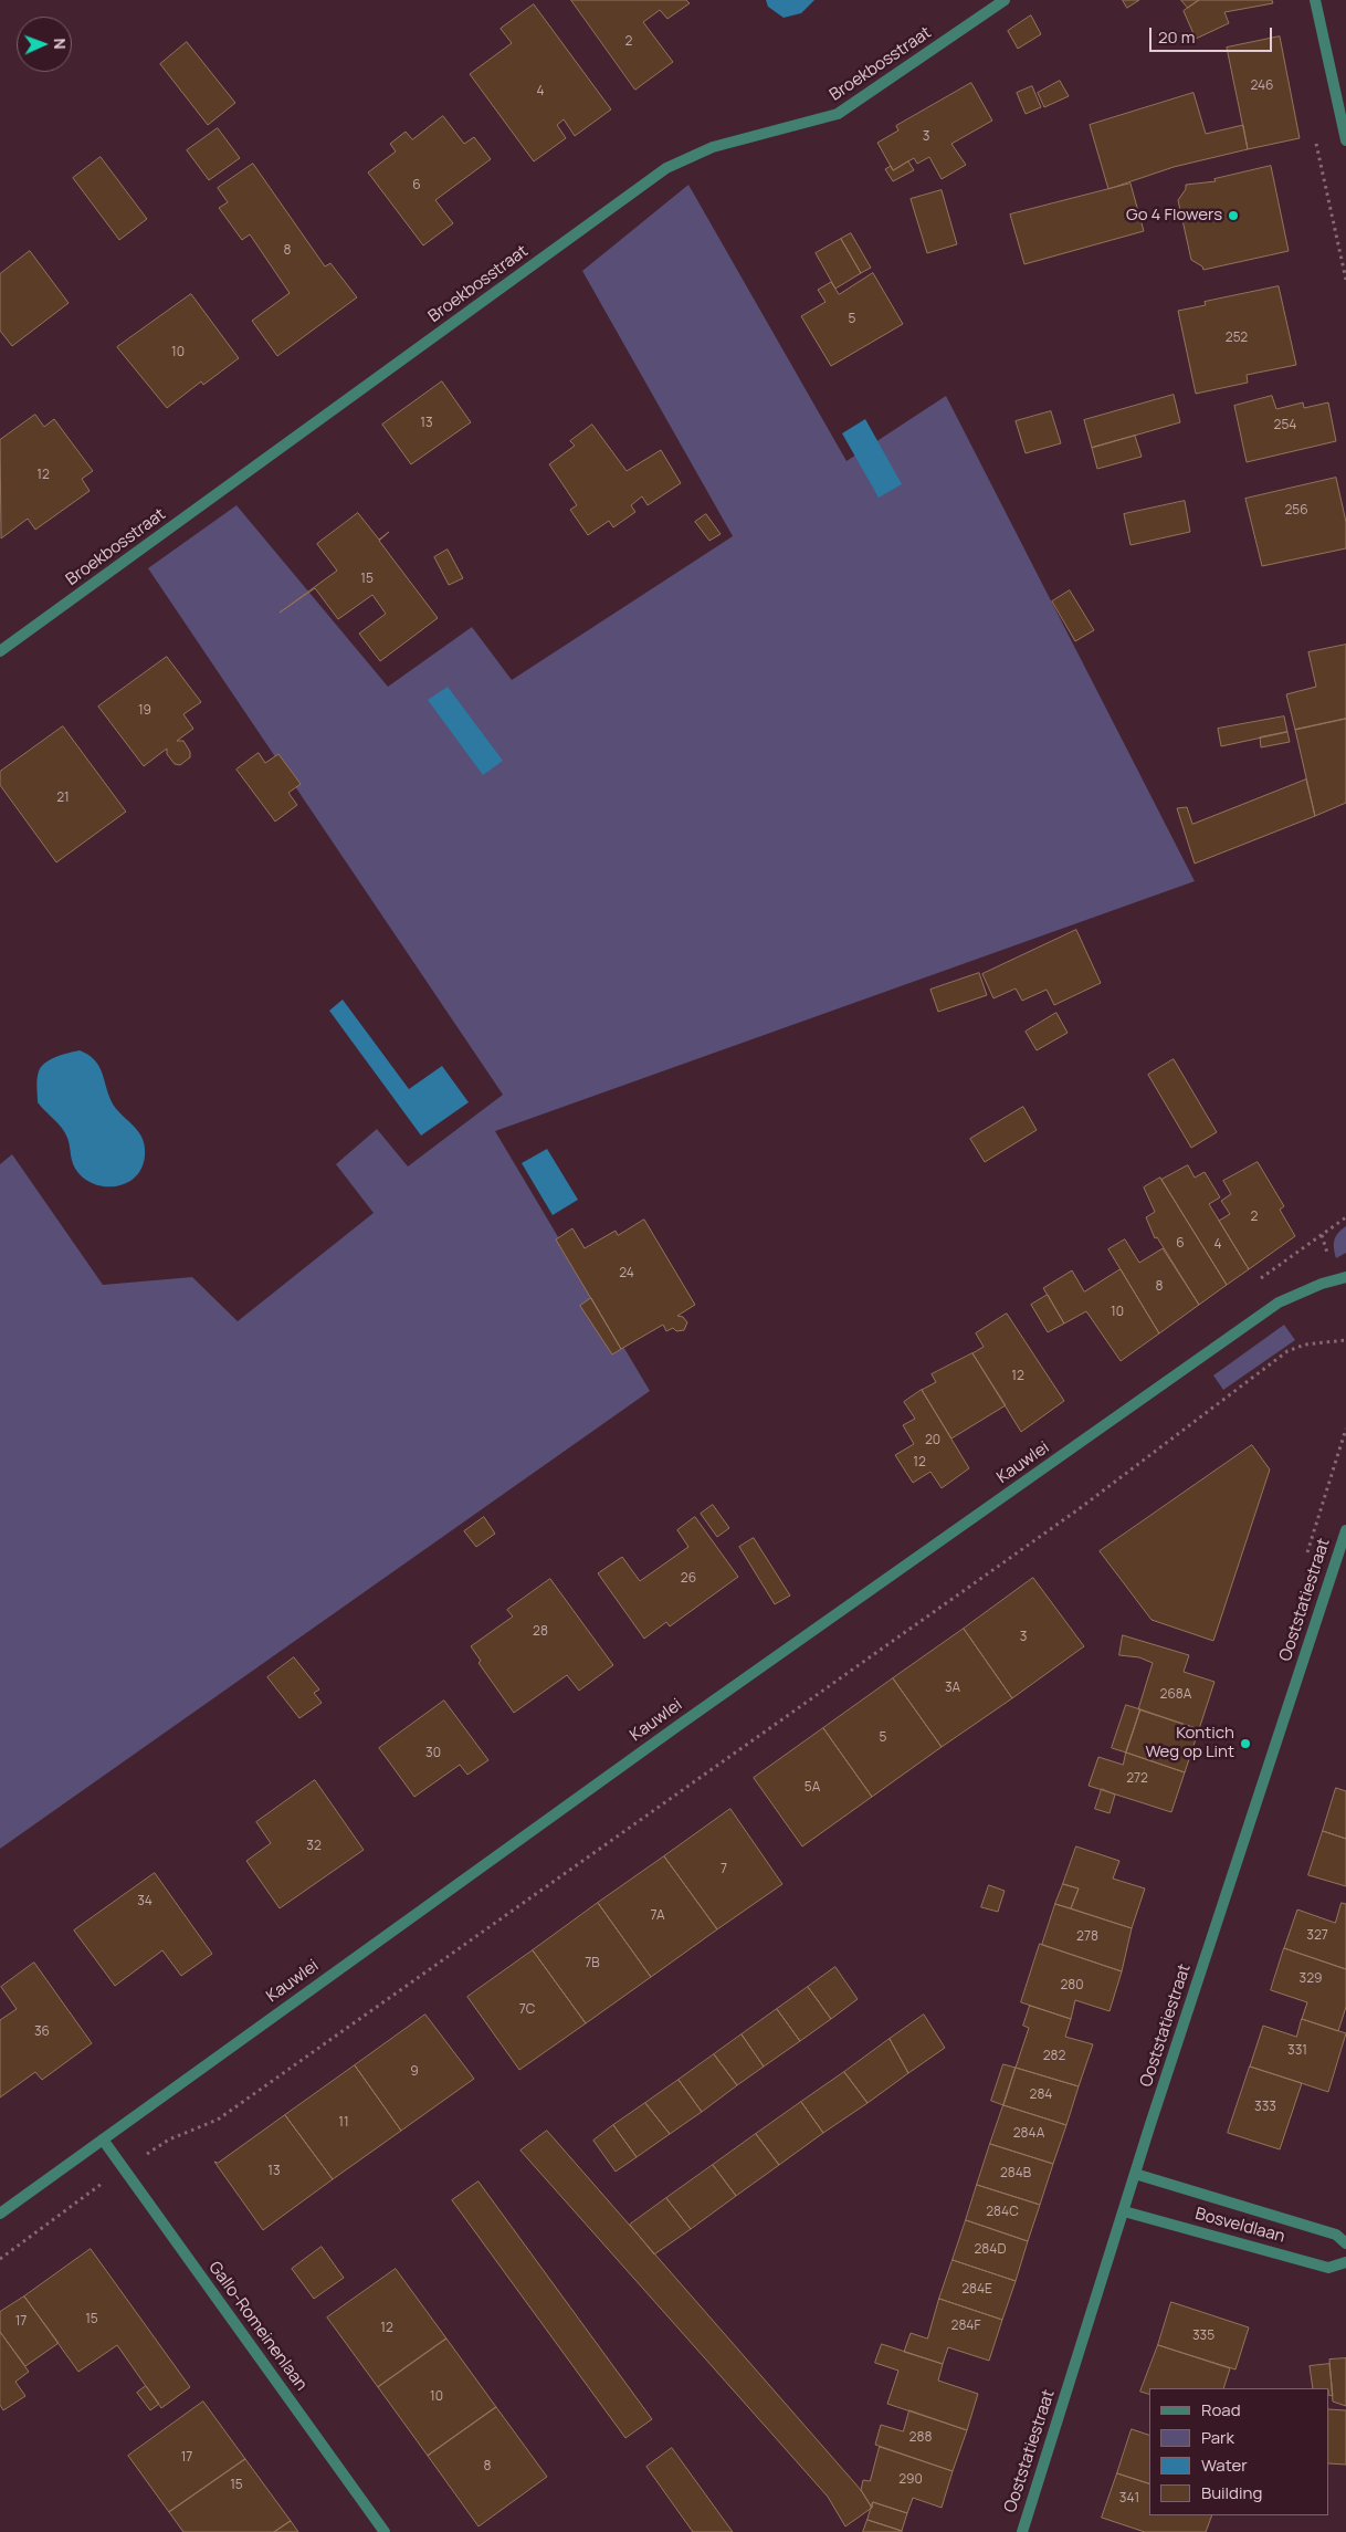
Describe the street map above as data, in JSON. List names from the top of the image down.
{
  "streets": {
    "street": [
      "Broekbosstraat",
      "Kauwlei",
      "Ooststatiestraat",
      "Bosveldlaan",
      "Gallo-Romeinenlaan"
    ]
  },
  "crossings": [
    ["Kauwlei", "Gallo-Romeinenlaan"],
    ["Ooststatiestraat", "Bosveldlaan"]
  ],
  "places": ["Go 4 Flowers", "Kontich Weg op Lint"],
  "house_numbers": [
    "2",
    "246",
    "4",
    "3",
    "6",
    "8",
    "5",
    "252",
    "10",
    "13",
    "254",
    "12",
    "256",
    "15",
    "19",
    "21",
    "2",
    "6",
    "4",
    "24",
    "8",
    "10",
    "12",
    "20",
    "12",
    "26",
    "28",
    "3",
    "3A",
    "268A",
    "5",
    "30",
    "272",
    "5A",
    "32",
    "7",
    "34",
    "7A",
    "327",
    "278",
    "7B",
    "329",
    "280",
    "7C",
    "36",
    "331",
    "282",
    "9",
    "284",
    "333",
    "11",
    "284A",
    "13",
    "284B",
    "284C",
    "284D",
    "284E",
    "15",
    "17",
    "284F",
    "12",
    "335",
    "10",
    "288",
    "17",
    "8",
    "290",
    "15",
    "341"
  ],
  "legend": [
    "Road",
    "Park",
    "Water",
    "Building"
  ],
  "scale_bar": "20 m",
  "north": "right"
}
